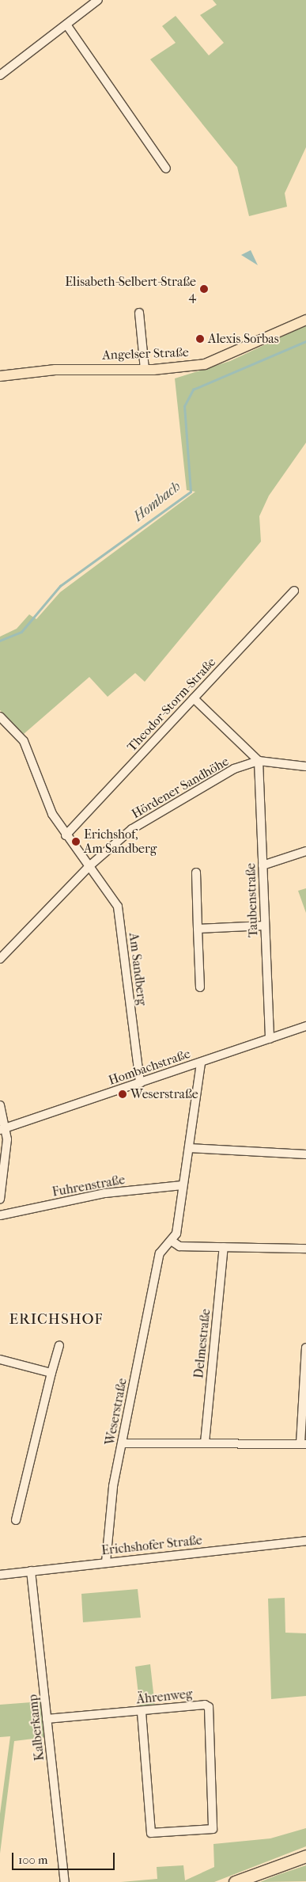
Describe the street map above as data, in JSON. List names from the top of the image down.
{
  "streets": {
    "main road": ["Angelser Straße"],
    "street": [
      "Theodor-Storm-Straße",
      "Hördener Sandhöhe",
      "Taubenstraße",
      "Am Sandberg",
      "Hombachstraße",
      "Fuhrenstraße",
      "Delmestraße",
      "Weserstraße",
      "Erichshofer Straße",
      "Ährenweg",
      "Kalberkamp"
    ]
  },
  "crossings": [
    ["Theodor-Storm-Straße", "Am Sandberg"],
    ["Hördener Sandhöhe", "Taubenstraße"],
    ["Hördener Sandhöhe", "Am Sandberg"],
    ["Taubenstraße", "Hombachstraße"],
    ["Am Sandberg", "Hombachstraße"],
    ["Weserstraße", "Erichshofer Straße"],
    ["Erichshofer Straße", "Kalberkamp"],
    ["Ährenweg", "Kalberkamp"]
  ],
  "districts": ["ERICHSHOF"],
  "water": ["Hombach"],
  "places": [
    "Elisabeth-Selbert-Straße 4",
    "Alexis Sorbas",
    "Erichshof, Am Sandberg",
    "Weserstraße"
  ],
  "scale_bar": "100 m"
}
